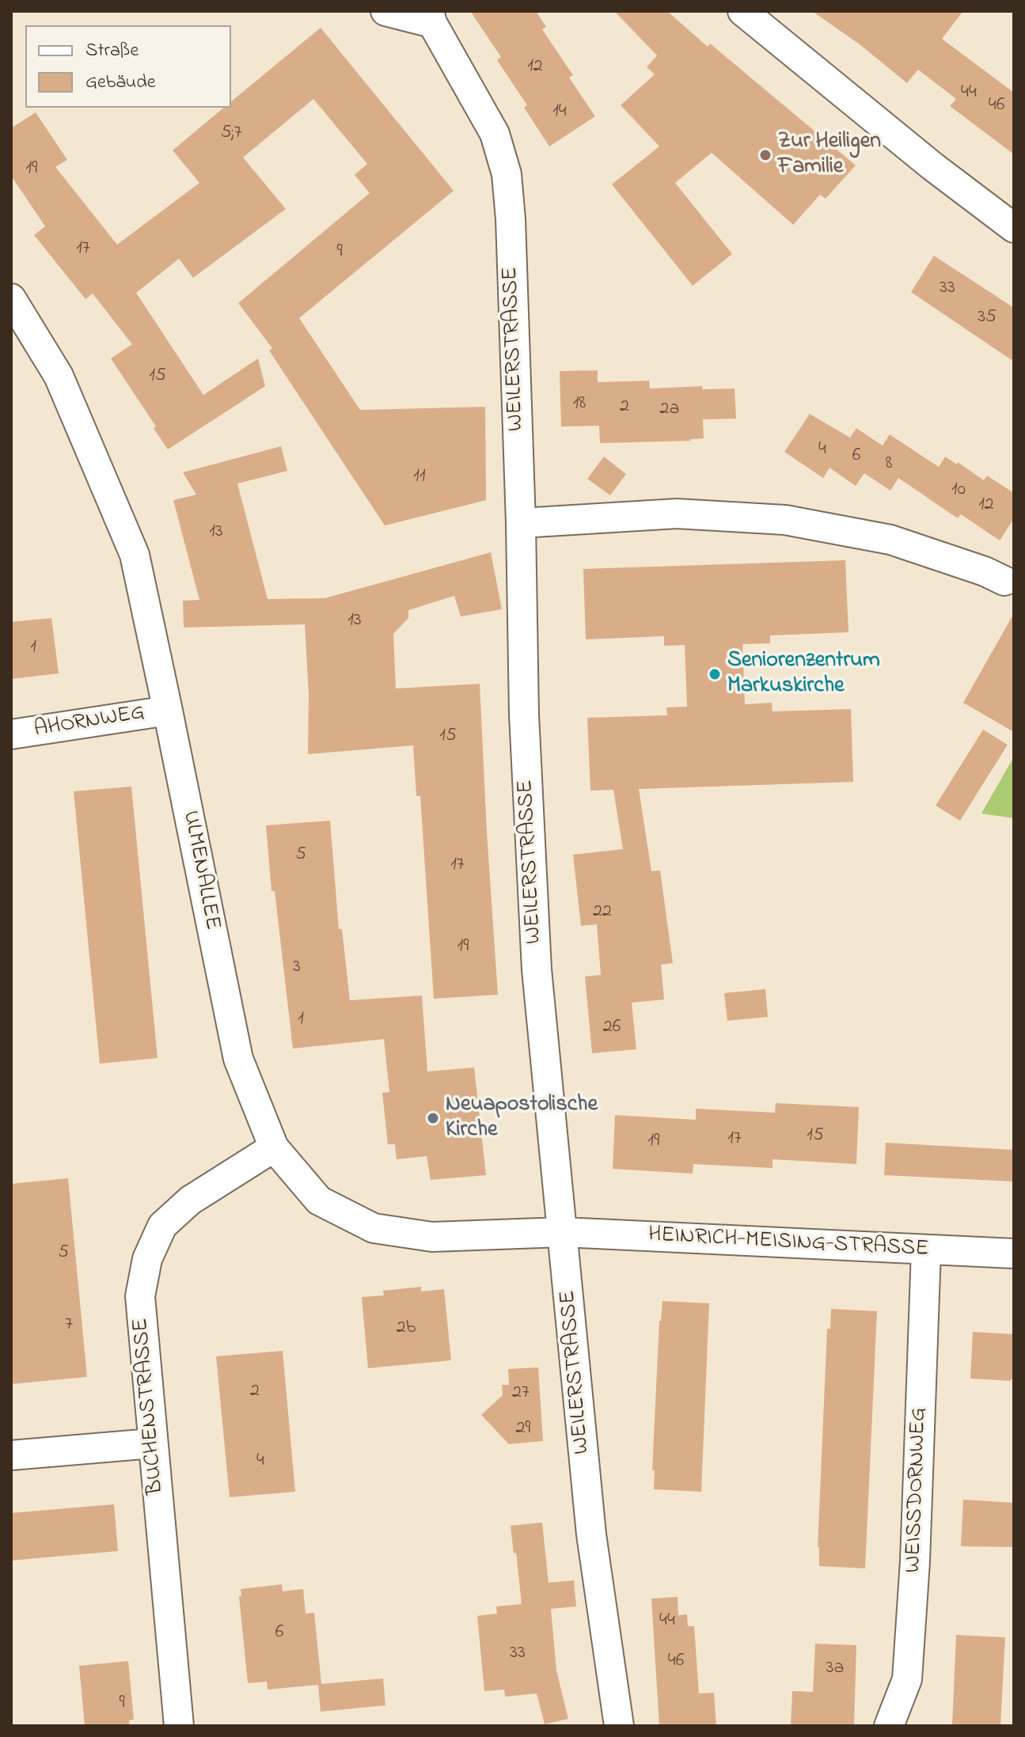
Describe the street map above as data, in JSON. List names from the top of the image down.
{
  "streets": {
    "street": [
      "WEILERSTRASSE",
      "AHORNWEG",
      "ULMENALLEE",
      "HEINRICH-MEISING-STRASSE",
      "BUCHENSTRASSE",
      "WEISSDORNWEG"
    ]
  },
  "crossings": [
    ["WEILERSTRASSE", "ULMENALLEE"],
    ["WEILERSTRASSE", "HEINRICH-MEISING-STRASSE"],
    ["AHORNWEG", "ULMENALLEE"],
    ["ULMENALLEE", "HEINRICH-MEISING-STRASSE"],
    ["ULMENALLEE", "BUCHENSTRASSE"],
    ["HEINRICH-MEISING-STRASSE", "WEISSDORNWEG"]
  ],
  "places": ["Zur Heiligen Familie", "Seniorenzentrum Markuskirche", "Neuapostolische Kirche"],
  "house_numbers": [
    "12",
    "44",
    "46",
    "14",
    "5;7",
    "19",
    "17",
    "9",
    "33",
    "35",
    "15",
    "18",
    "2",
    "2a",
    "4",
    "6",
    "8",
    "11",
    "10",
    "12",
    "13",
    "13",
    "1",
    "15",
    "5",
    "17",
    "22",
    "19",
    "3",
    "1",
    "26",
    "15",
    "17",
    "19",
    "5",
    "7",
    "2b",
    "2",
    "27",
    "29",
    "4",
    "44",
    "6",
    "33",
    "46",
    "3a",
    "9"
  ],
  "legend": ["Straße", "Gebäude"]
}
